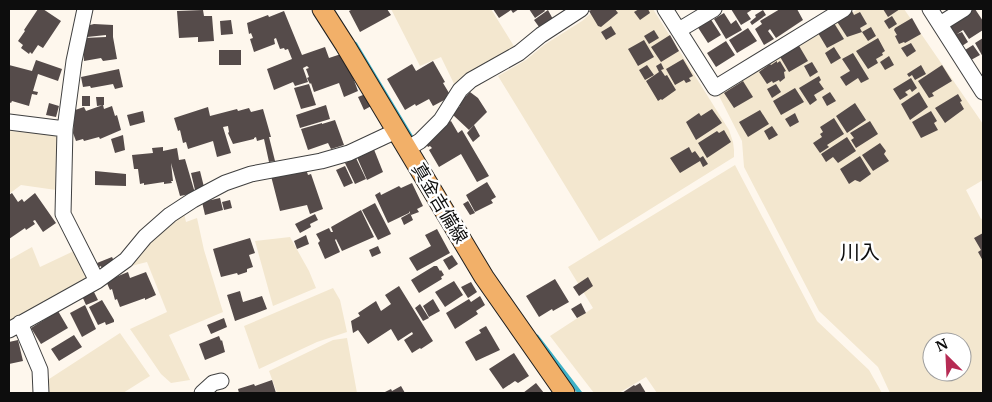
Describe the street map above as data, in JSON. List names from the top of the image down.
{
  "streets": {
    "main road": ["真金吉備線"]
  },
  "districts": ["川入"],
  "north": "top left"
}
